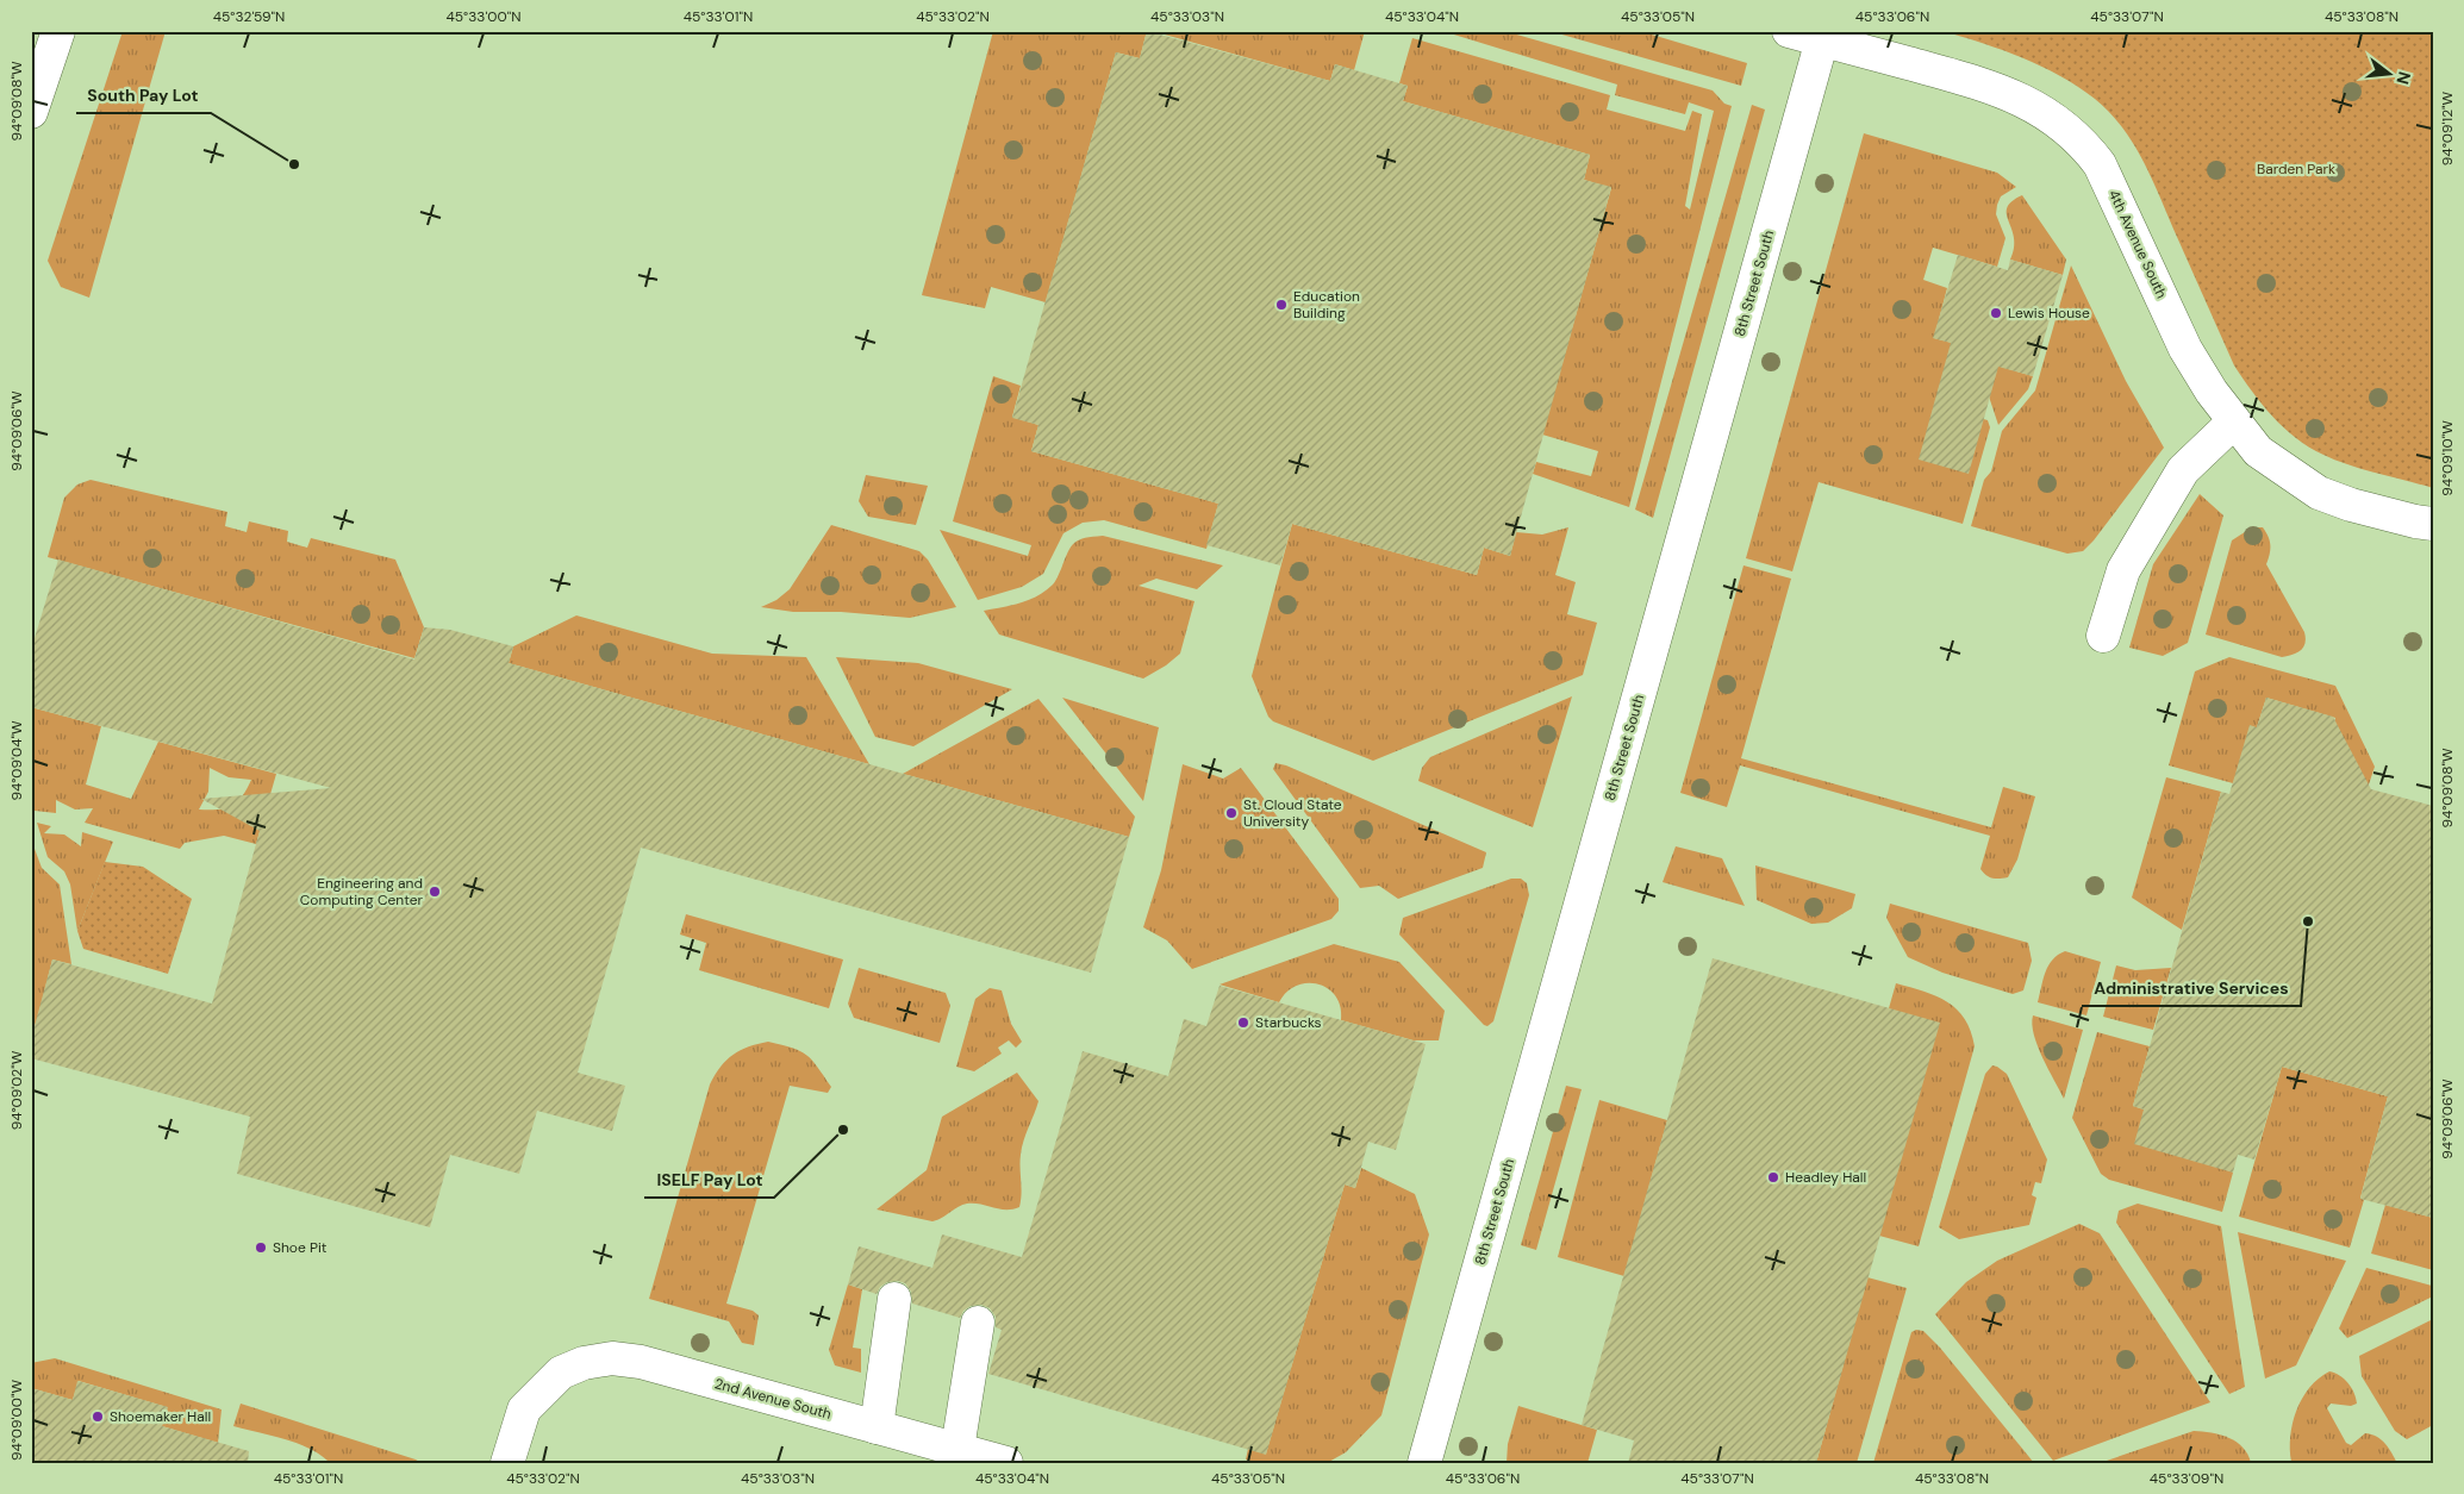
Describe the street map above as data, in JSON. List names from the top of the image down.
{
  "streets": {
    "street": ["4th Avenue South", "8th Street South", "2nd Avenue South"]
  },
  "crossings": [
    ["4th Avenue South", "8th Street South"]
  ],
  "parks": ["Barden Park"],
  "places": [
    "South Pay Lot",
    "Education Building",
    "Lewis House",
    "St. Cloud State University",
    "Engineering and Computing Center",
    "Administrative Services",
    "Starbucks",
    "ISELF Pay Lot",
    "Headley Hall",
    "Shoe Pit",
    "Shoemaker Hall"
  ],
  "north": "right",
  "coordinates": [
    "45°32'59\"N",
    "45°33'00\"N",
    "45°33'01\"N",
    "45°33'02\"N",
    "45°33'03\"N",
    "45°33'04\"N",
    "45°33'05\"N",
    "45°33'06\"N",
    "45°33'07\"N",
    "45°33'08\"N",
    "94°09'08\"W",
    "94°09'12\"W",
    "94°09'06\"W",
    "94°09'10\"W",
    "94°09'04\"W",
    "94°09'02\"W",
    "94°09'00\"W",
    "45°33'09\"N"
  ]
}
